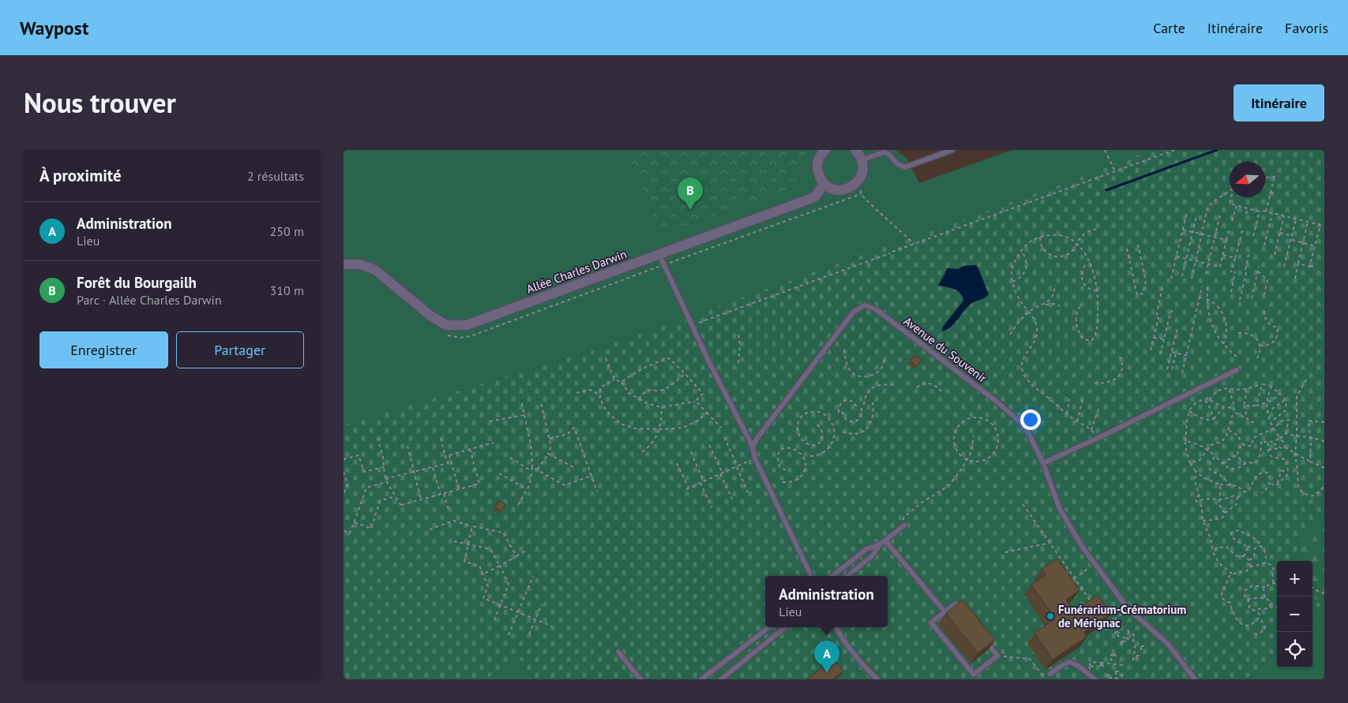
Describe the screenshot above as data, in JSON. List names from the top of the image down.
{
  "streets": {
    "street": ["Allée Charles Darwin"],
    "lane": ["Avenue du Souvenir"]
  },
  "places": ["Funérarium-Crématorium de Mérignac"],
  "north": "left",
  "page": {
    "header": "Waypost",
    "nav": ["Carte", "Itinéraire", "Favoris"],
    "title": "Nous trouver",
    "buttons": [
      "Itinéraire",
      ["Enregistrer", "Partager"]
    ],
    "heading": ["À proximité", "2 résultats"],
    "pins": ["B", "A"],
    "list": [
      {
        "mark": "A",
        "name": "Administration",
        "note": "Lieu",
        "value": "250 m"
      },
      {
        "mark": "B",
        "name": "Forêt du Bourgailh",
        "note": "Parc · Allée Charles Darwin",
        "value": "310 m"
      }
    ],
    "map_buttons": ["+", "−"],
    "popup": ["Administration", "Lieu"]
  }
}
